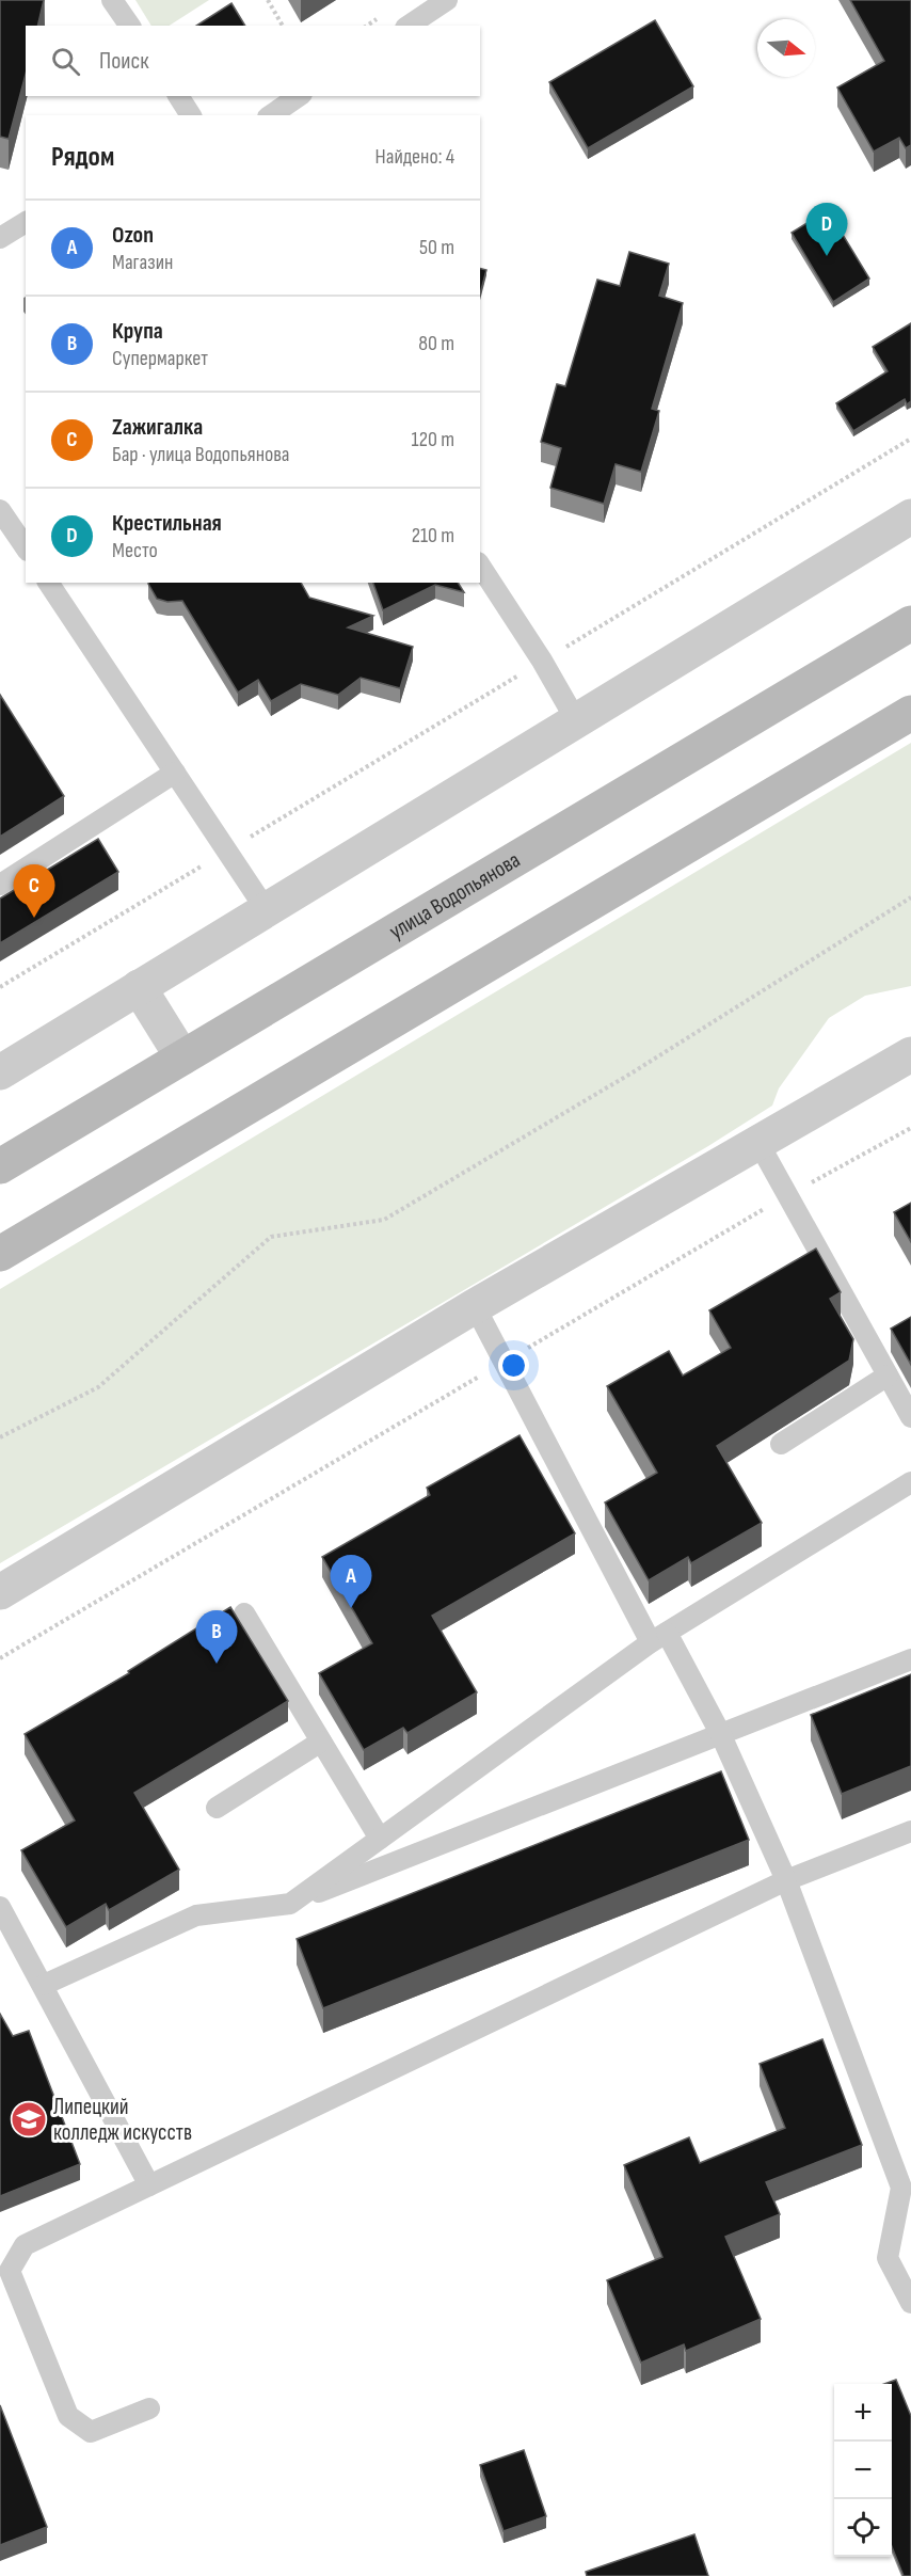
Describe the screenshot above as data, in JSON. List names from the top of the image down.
{
  "streets": {
    "main road": ["улица Водопьянова"]
  },
  "places": {
    "school or university": ["Липецкий колледж искусств"]
  },
  "north": "right",
  "page": {
    "search": "Поиск",
    "heading": ["Рядом", "Найдено: 4"],
    "list": [
      {
        "mark": "A",
        "name": "Ozon",
        "note": "Магазин",
        "value": "50 m"
      },
      {
        "mark": "B",
        "name": "Крупа",
        "note": "Супермаркет",
        "value": "80 m"
      },
      {
        "mark": "C",
        "name": "Zажигалка",
        "note": "Бар · улица Водопьянова",
        "value": "120 m"
      },
      {
        "mark": "D",
        "name": "Крестильная",
        "note": "Место",
        "value": "210 m"
      }
    ],
    "pins": [
      "D",
      "C",
      "A",
      "B"
    ],
    "map_buttons": ["+", "−"]
  }
}
